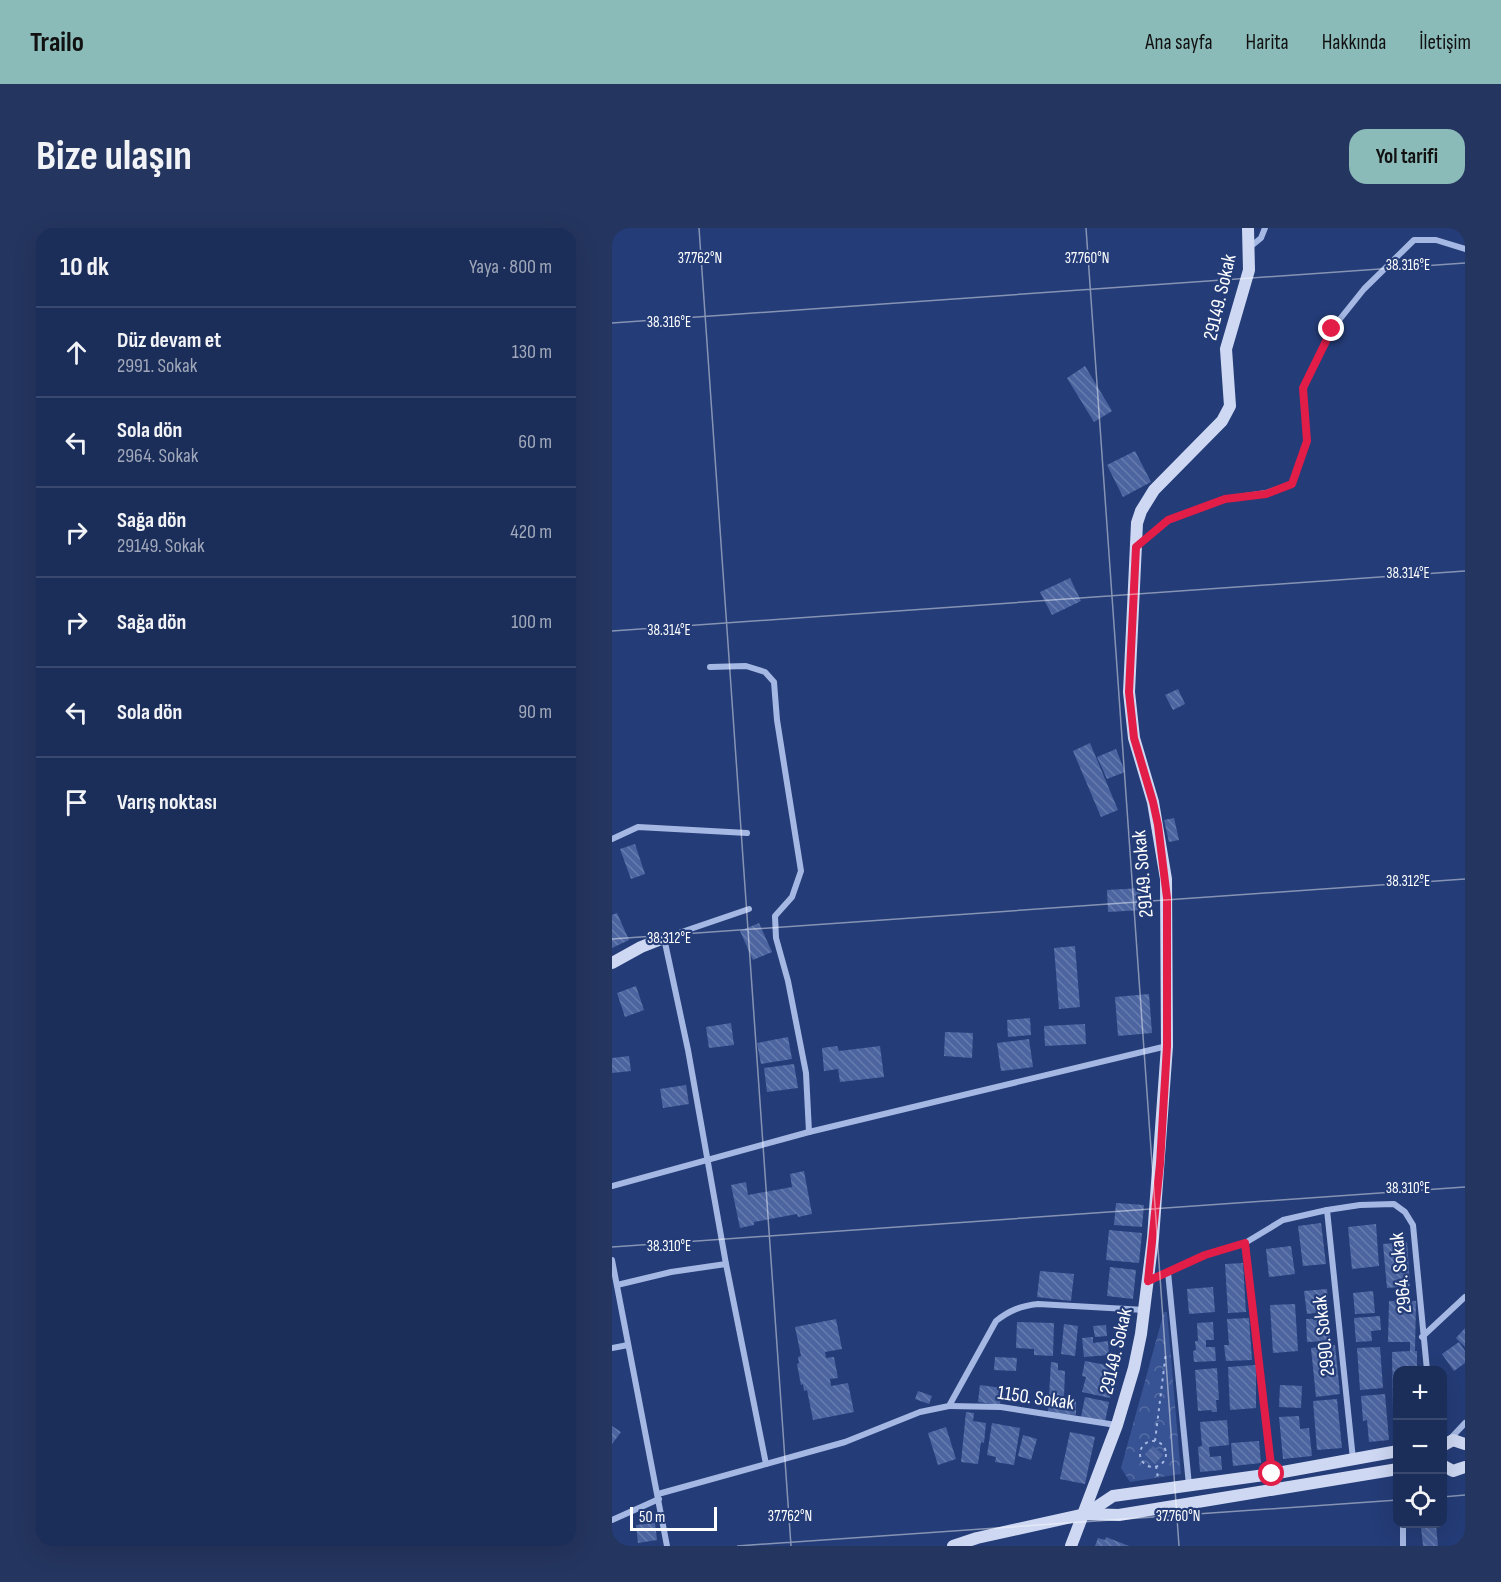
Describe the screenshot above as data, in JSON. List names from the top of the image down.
{
  "streets": {
    "street": [
      "29149. Sokak",
      "2964. Sokak",
      "2990. Sokak",
      "1150. Sokak"
    ]
  },
  "crossings": [
    ["29149. Sokak", "2964. Sokak"],
    ["29149. Sokak", "1150. Sokak"],
    ["2964. Sokak", "2990. Sokak"]
  ],
  "scale_bar": "50 m",
  "page": {
    "header": "Trailo",
    "nav": [
      "Ana sayfa",
      "Harita",
      "Hakkında",
      "İletişim"
    ],
    "buttons": "Yol tarifi",
    "title": "Bize ulaşın",
    "heading": ["10 dk", "Yaya · 800 m"],
    "list": [
      ["Düz devam et", "2991. Sokak", "130 m"],
      ["Sola dön", "2964. Sokak", "60 m"],
      ["Sağa dön", "29149. Sokak", "420 m"],
      ["Sağa dön", "100 m"],
      ["Sola dön", "90 m"],
      "Varış noktası"
    ],
    "map_buttons": ["+", "−"],
    "scale": "50 m"
  },
  "coordinates": [
    "37.762°N",
    "37.760°N",
    "38.316°E",
    "38.314°E",
    "38.312°E",
    "38.310°E"
  ]
}
